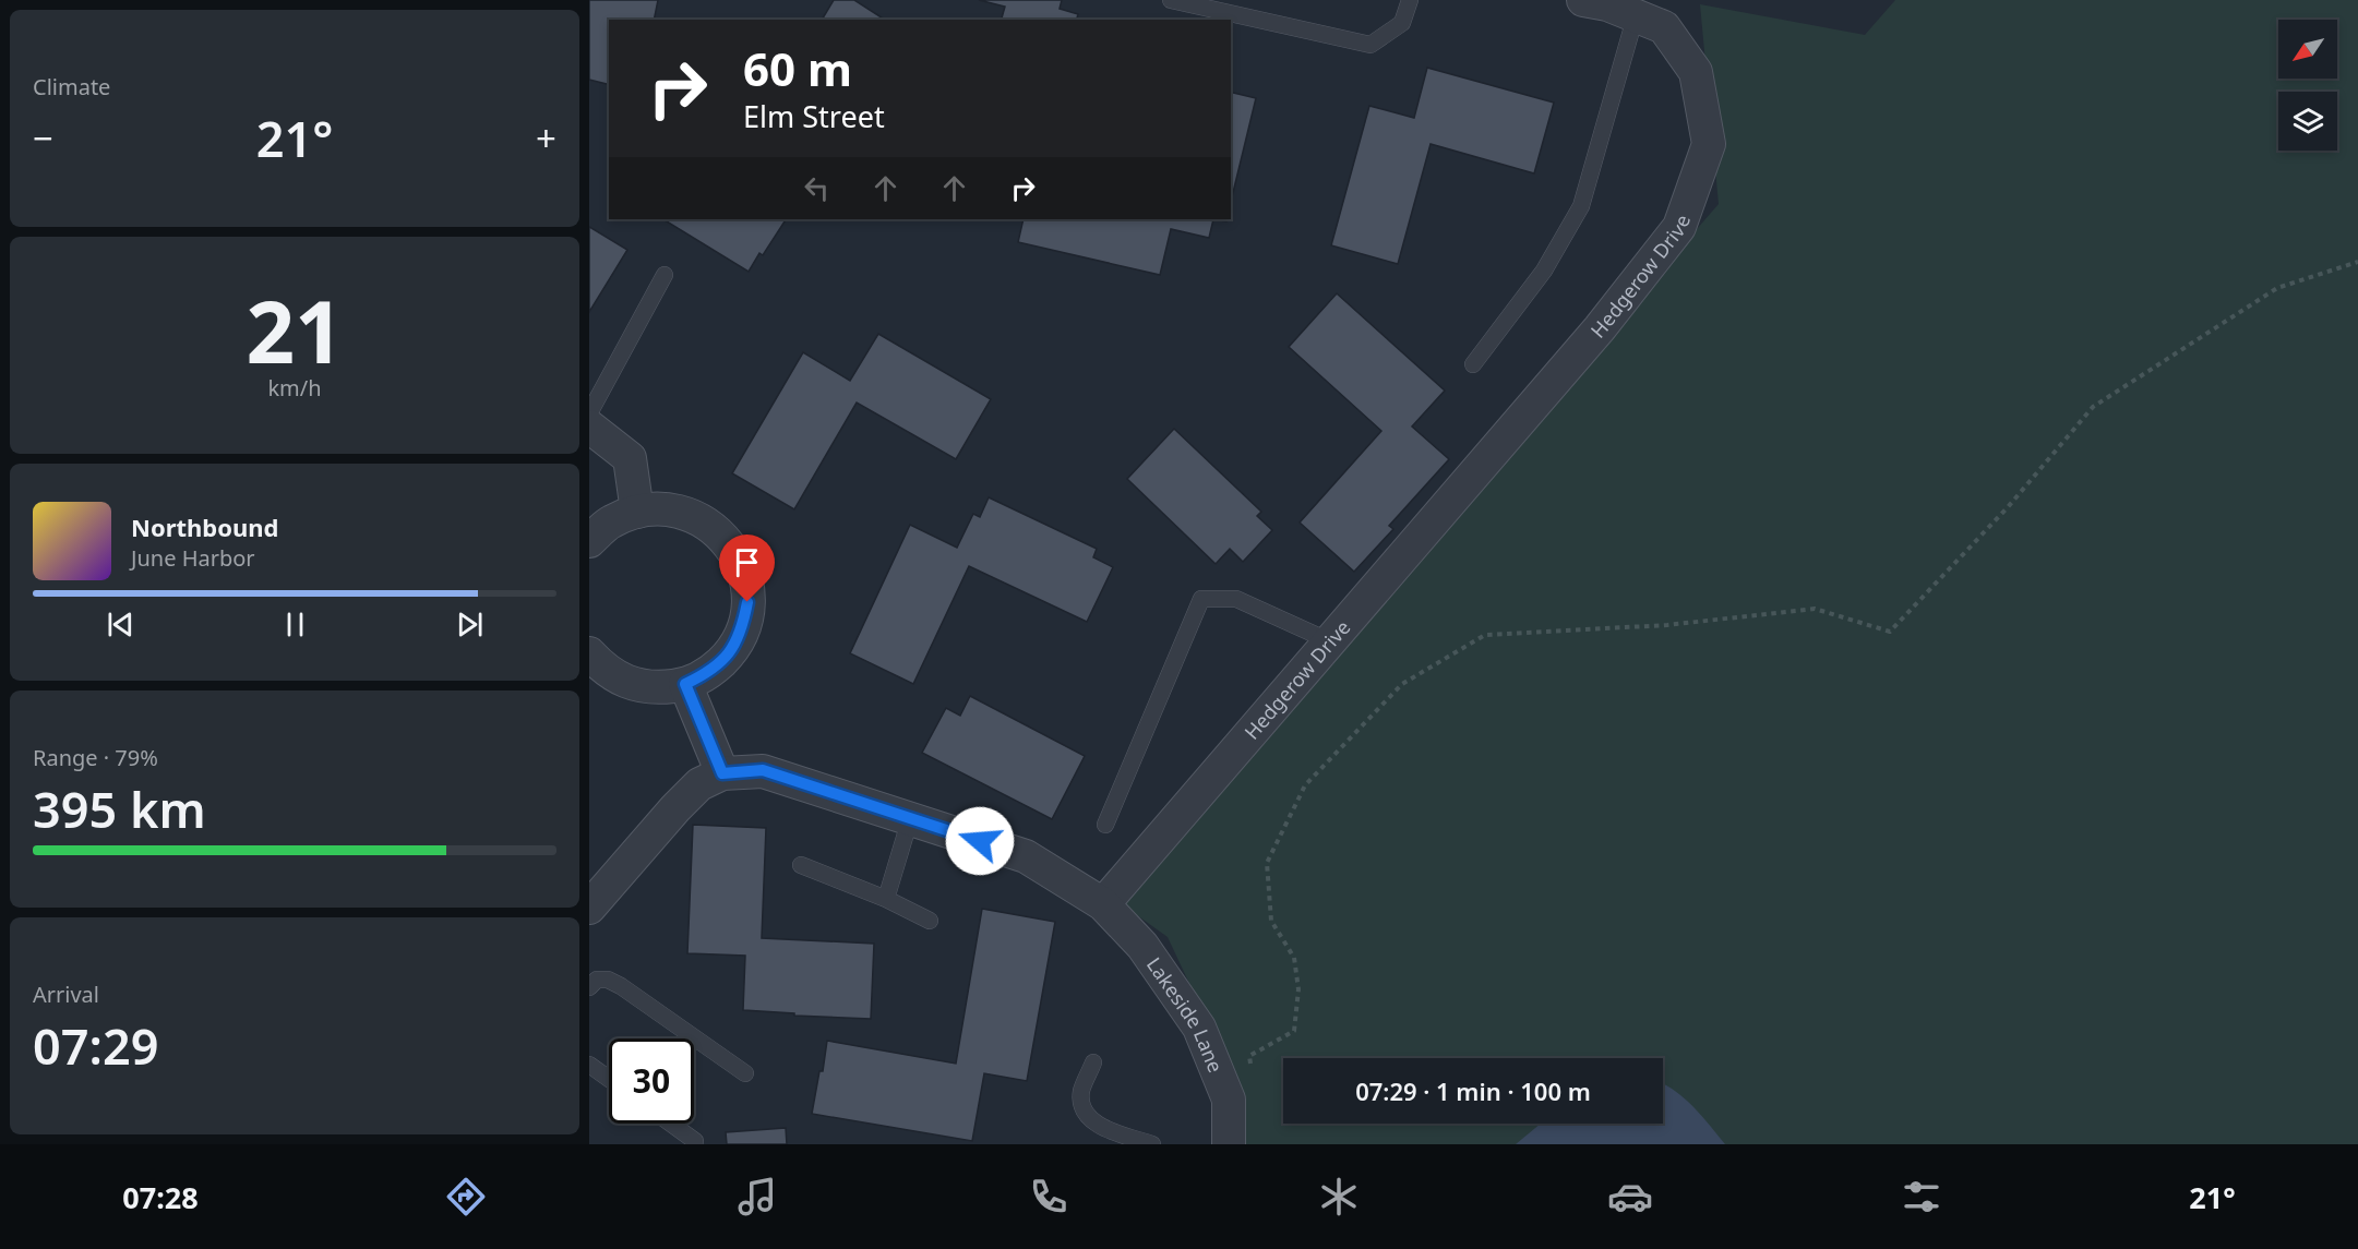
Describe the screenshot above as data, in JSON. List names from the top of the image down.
{
  "streets": {
    "street": ["Hedgerow Drive", "Lakeside Lane"]
  },
  "crossings": [
    ["Hedgerow Drive", "Lakeside Lane"]
  ],
  "north": "bottom left",
  "page": {
    "tile": [
      "Climate",
      ["21", "km/h"],
      ["Range · 79%", "395 km"],
      ["Arrival", "07:29"]
    ],
    "turn": ["60 m", "Elm Street"],
    "heat": ["−", "21°", "+"],
    "song": ["Northbound", "June Harbor"],
    "limit": "30",
    "trip": "07:29 · 1 min · 100 m",
    "tabs": ["07:28", "21°"]
  }
}
